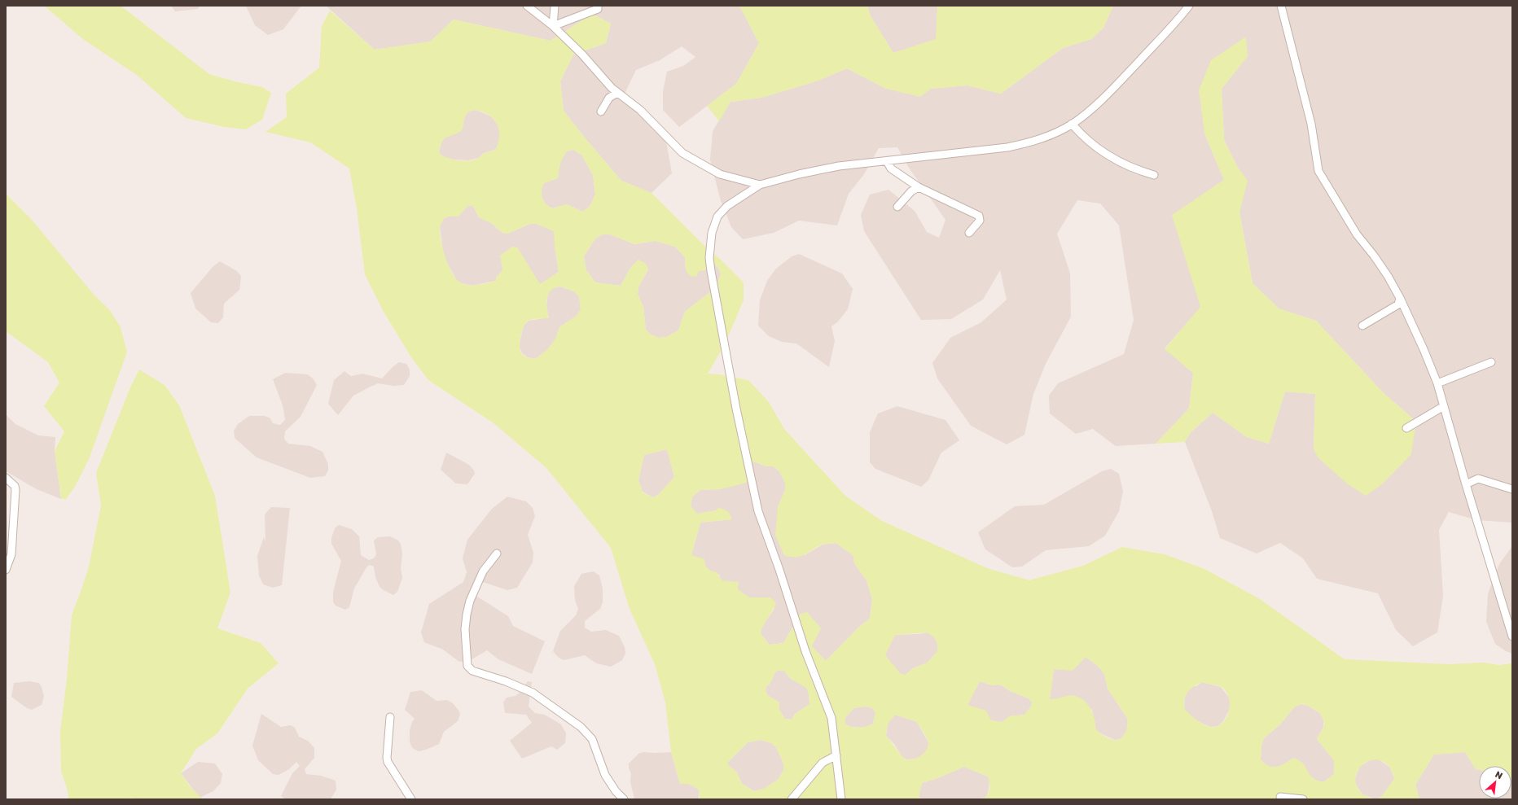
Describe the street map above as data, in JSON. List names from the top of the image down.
{
  "north": "top right"
}
